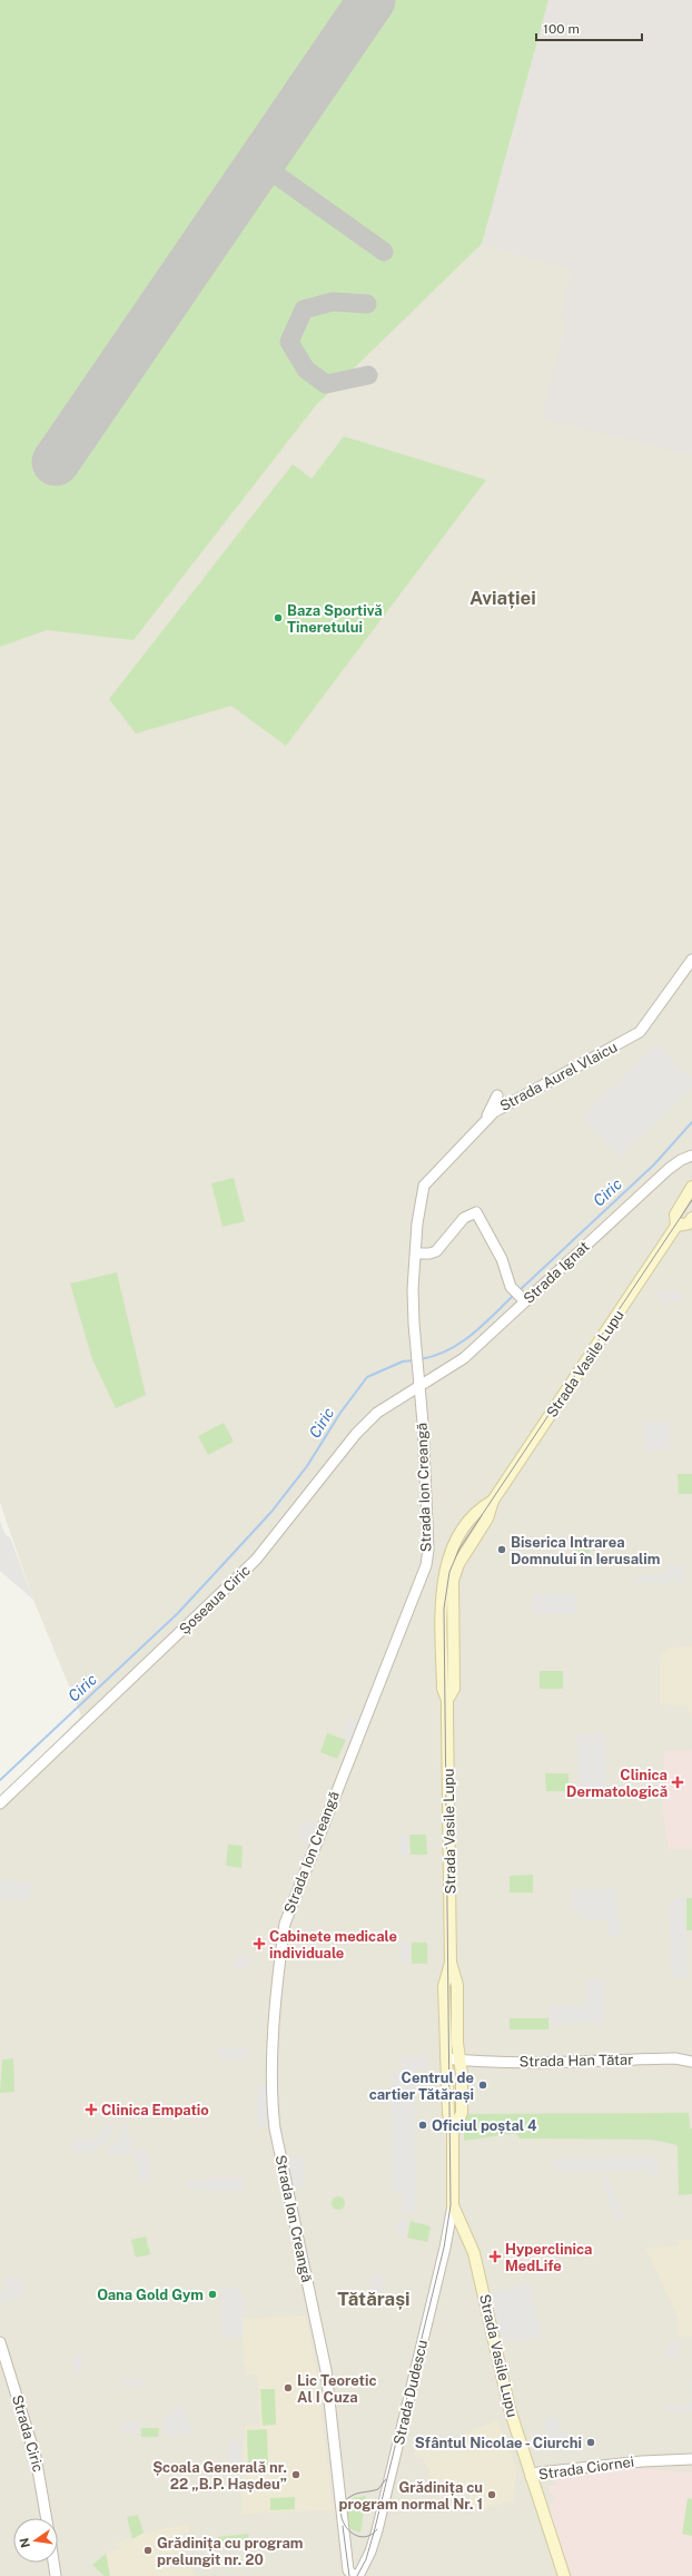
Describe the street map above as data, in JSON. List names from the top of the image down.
{
  "streets": {
    "main road": ["Strada Vasile Lupu"],
    "street": [
      "Strada Aurel Vlaicu",
      "Strada Ignat",
      "Strada Ion Creangă",
      "Șoseaua Ciric",
      "Strada Han Tătar",
      "Strada Dudescu",
      "Strada Ciric",
      "Strada Ciornei"
    ]
  },
  "crossings": [
    ["Strada Aurel Vlaicu", "Strada Ion Creangă"],
    ["Strada Ignat", "Strada Ion Creangă"],
    ["Strada Ignat", "Șoseaua Ciric"],
    ["Strada Vasile Lupu", "Strada Han Tătar"],
    ["Strada Vasile Lupu", "Strada Dudescu"],
    ["Strada Vasile Lupu", "Strada Ciornei"],
    ["Strada Ion Creangă", "Șoseaua Ciric"],
    ["Strada Ion Creangă", "Strada Dudescu"]
  ],
  "districts": ["Aviației", "Tătărași"],
  "water": ["Ciric"],
  "places": {
    "other": [
      "Baza Sportivă Tineretului",
      "Biserica Intrarea Domnului în Ierusalim",
      "Centrul de cartier Tătărași",
      "Oficiul poștal 4",
      "Oana Gold Gym",
      "Lic Teoretic Al I Cuza",
      "Sfântul Nicolae - Ciurchi",
      "Școala Generală nr. 22 „B.P. Hașdeu”",
      "Grădinița cu program normal Nr. 1",
      "Grădinița cu program prelungit nr. 20"
    ],
    "health": [
      "Clinica Dermatologică",
      "Cabinete medicale individuale",
      "Clinica Empatio",
      "Hyperclinica MedLife"
    ]
  },
  "scale_bar": "100 m",
  "north": "left"
}
